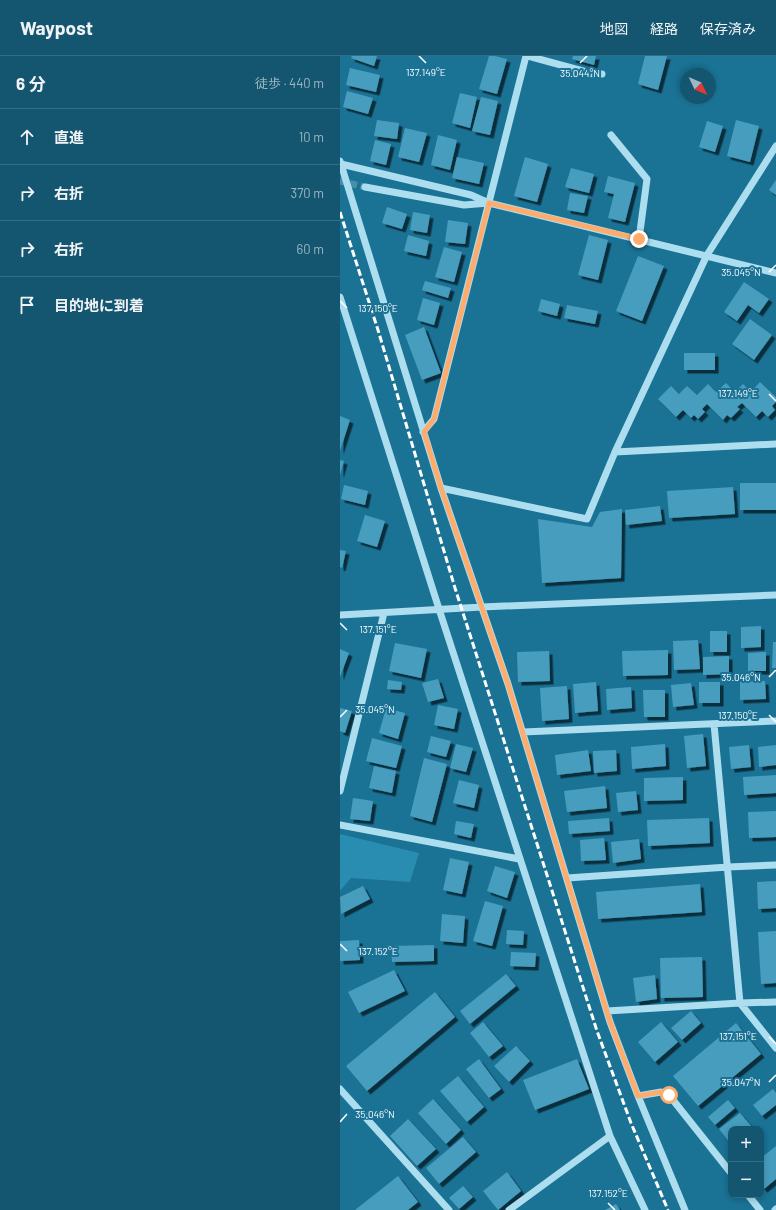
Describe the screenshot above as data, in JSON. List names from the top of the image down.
{
  "north": "bottom right",
  "page": {
    "header": "Waypost",
    "nav": ["地図", "経路", "保存済み"],
    "heading": ["6 分", "徒歩 · 440 m"],
    "list": [
      ["直進", "10 m"],
      ["右折", "370 m"],
      ["右折", "60 m"],
      "目的地に到着"
    ],
    "map_buttons": ["+", "−"]
  },
  "coordinates": [
    "137.149°E",
    "35.044°N",
    "35.045°N",
    "137.150°E",
    "137.151°E",
    "35.046°N",
    "137.152°E",
    "35.047°N"
  ]
}
